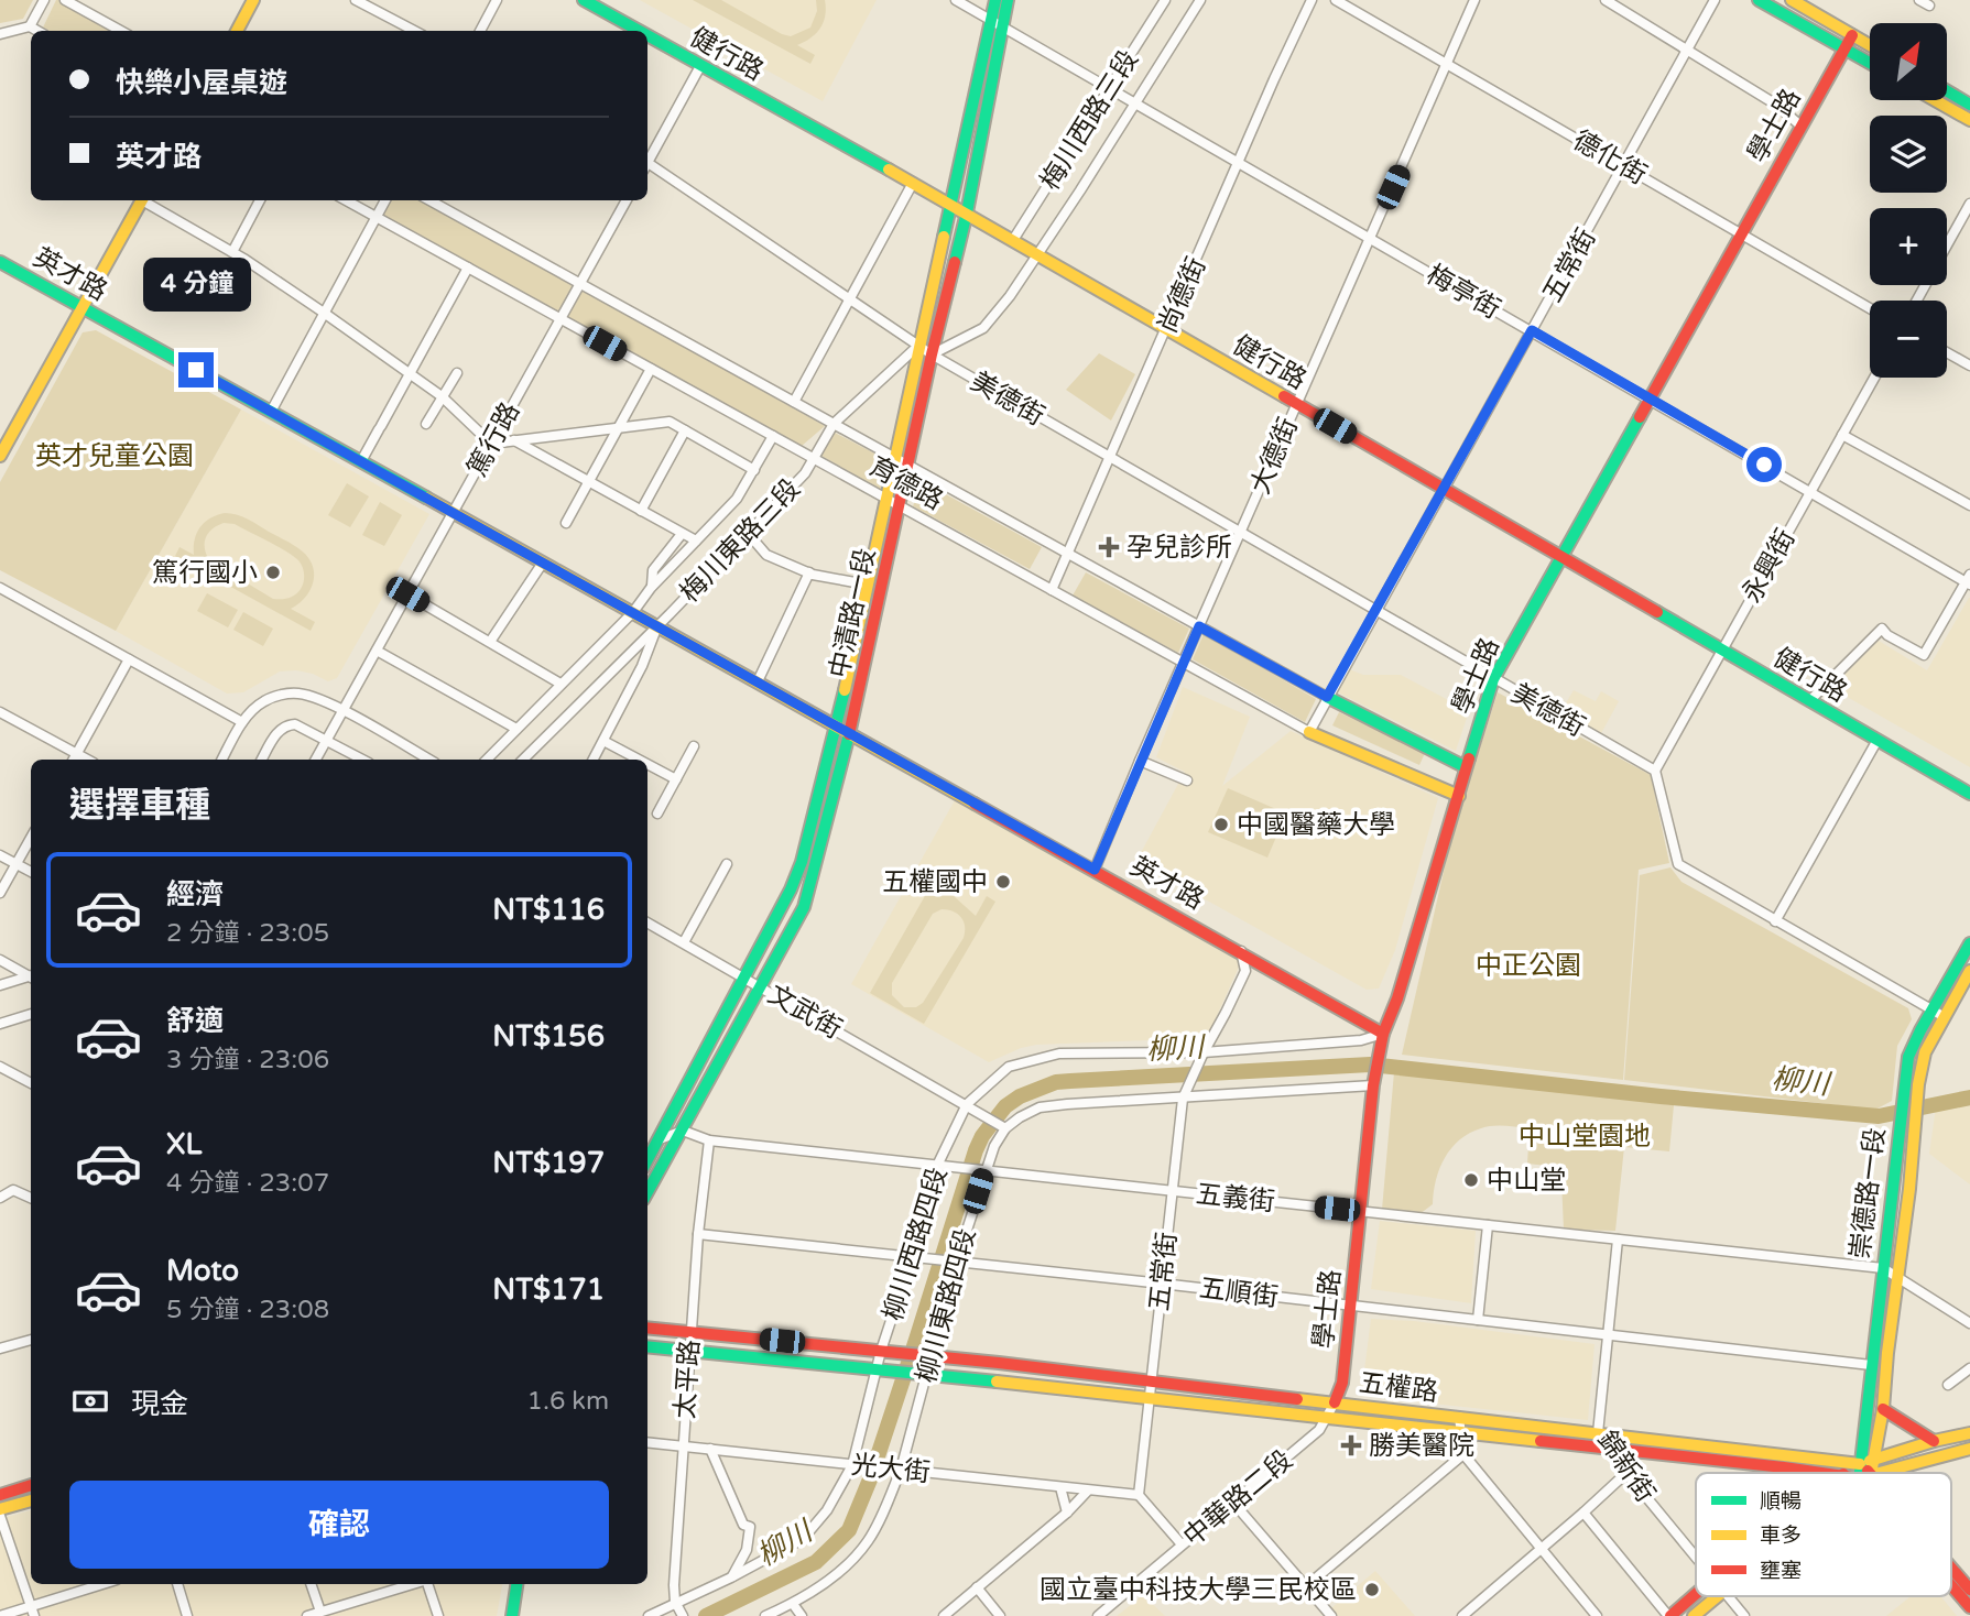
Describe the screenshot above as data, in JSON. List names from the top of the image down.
{
  "streets": {
    "main road": [
      "健行路",
      "學士路",
      "英才路",
      "育德路",
      "中清路一段",
      "崇德路一段",
      "五權路"
    ],
    "street": [
      "梅川西路三段",
      "德化街",
      "五常街",
      "梅亭街",
      "尚德街",
      "美德街",
      "篤行路",
      "大德街",
      "梅川東路三段",
      "永興街",
      "文武街",
      "五義街",
      "柳川西路四段",
      "五順街",
      "柳川東路四段",
      "太平路",
      "錦新街",
      "光大街",
      "中華路二段"
    ]
  },
  "crossings": [
    ["健行路", "梅川西路三段"],
    ["健行路", "學士路"],
    ["健行路", "五常街"],
    ["健行路", "尚德街"],
    ["健行路", "大德街"],
    ["健行路", "永興街"],
    ["健行路", "中清路一段"],
    ["梅川西路三段", "梅亭街"],
    ["學士路", "德化街"],
    ["學士路", "英才路"],
    ["學士路", "梅亭街"],
    ["學士路", "美德街"],
    ["學士路", "育德路"],
    ["學士路", "五義街"],
    ["學士路", "柳川西路四段"],
    ["學士路", "五順街"],
    ["學士路", "五權路"],
    ["學士路", "中華路二段"],
    ["德化街", "五常街"],
    ["德化街", "大德街"],
    ["五常街", "英才路"],
    ["五常街", "梅亭街"],
    ["五常街", "美德街"],
    ["五常街", "育德路"],
    ["五常街", "五義街"],
    ["五常街", "柳川西路四段"],
    ["五常街", "五順街"],
    ["五常街", "五權路"],
    ["五常街", "光大街"],
    ["英才路", "篤行路"],
    ["英才路", "大德街"],
    ["英才路", "梅川東路三段"],
    ["英才路", "中清路一段"],
    ["英才路", "柳川西路四段"],
    ["梅亭街", "尚德街"],
    ["梅亭街", "大德街"],
    ["梅亭街", "永興街"],
    ["梅亭街", "中清路一段"],
    ["尚德街", "美德街"],
    ["尚德街", "育德路"],
    ["美德街", "大德街"],
    ["美德街", "梅川東路三段"],
    ["美德街", "永興街"],
    ["美德街", "中清路一段"],
    ["篤行路", "育德路"],
    ["大德街", "育德路"],
    ["育德路", "梅川東路三段"],
    ["育德路", "中清路一段"],
    ["梅川東路三段", "中清路一段"],
    ["中清路一段", "文武街"],
    ["中清路一段", "五義街"],
    ["文武街", "柳川西路四段"],
    ["文武街", "柳川東路四段"],
    ["崇德路一段", "五義街"],
    ["崇德路一段", "五順街"],
    ["崇德路一段", "五權路"],
    ["五義街", "柳川西路四段"],
    ["五義街", "柳川東路四段"],
    ["五義街", "太平路"],
    ["五義街", "錦新街"],
    ["柳川西路四段", "五順街"],
    ["柳川西路四段", "太平路"],
    ["柳川西路四段", "五權路"],
    ["柳川西路四段", "光大街"],
    ["五順街", "柳川東路四段"],
    ["五順街", "太平路"],
    ["五順街", "錦新街"],
    ["柳川東路四段", "五權路"],
    ["柳川東路四段", "光大街"],
    ["太平路", "光大街"],
    ["五權路", "錦新街"],
    ["五權路", "中華路二段"]
  ],
  "water": ["柳川"],
  "parks": ["英才兒童公園", "中正公園", "中山堂園地"],
  "places": {
    "health": ["孕兒診所", "勝美醫院"],
    "other": [
      "篤行國小",
      "中國醫藥大學",
      "五權國中",
      "中山堂",
      "國立臺中科技大學三民校區"
    ]
  },
  "legend": ["順暢", "車多", "壅塞"],
  "north": "top right",
  "page": {
    "map_buttons": ["+", "−"],
    "banner": ["快樂小屋桌遊", "英才路"],
    "bubble": "4 分鐘",
    "heading": "選擇車種",
    "list": [
      {
        "name": "經濟",
        "note": "2 分鐘 · 23:05",
        "value": "NT$116"
      },
      {
        "name": "舒適",
        "note": "3 分鐘 · 23:06",
        "value": "NT$156"
      },
      {
        "name": "XL",
        "note": "4 分鐘 · 23:07",
        "value": "NT$197"
      },
      {
        "name": "Moto",
        "note": "5 分鐘 · 23:08",
        "value": "NT$171"
      }
    ],
    "pay": ["現金", "1.6 km"],
    "buttons": "確認"
  }
}
